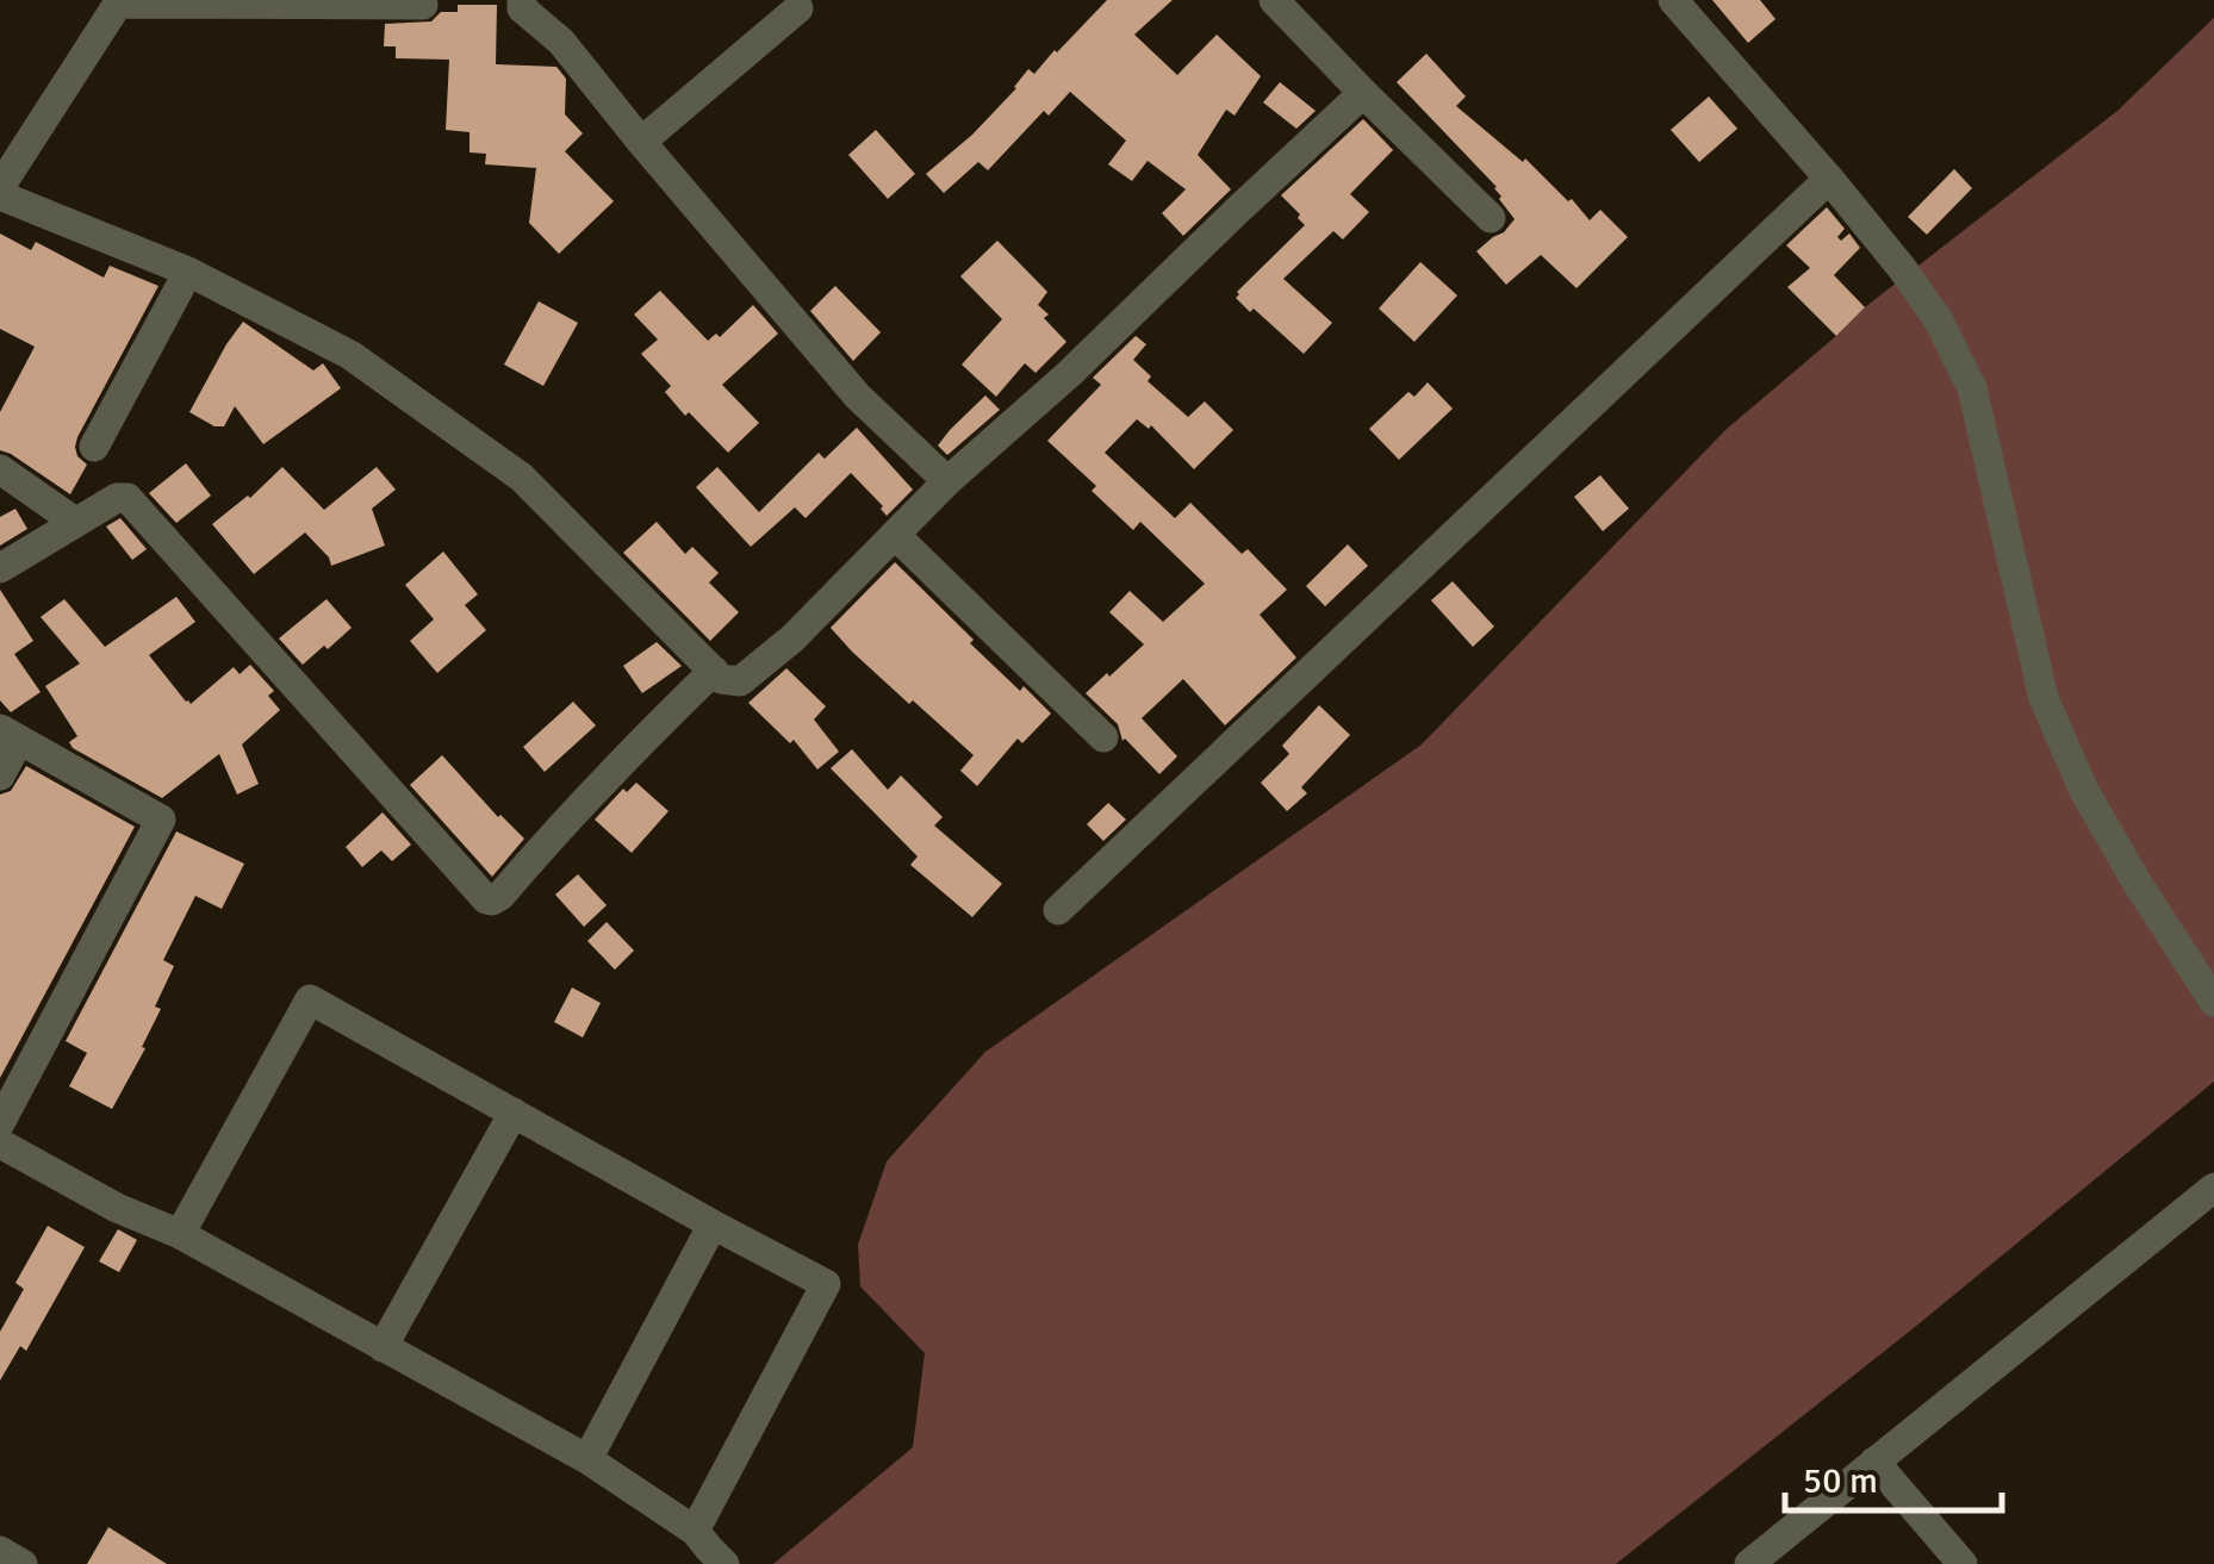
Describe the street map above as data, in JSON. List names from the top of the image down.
{
  "scale_bar": "50 m"
}
